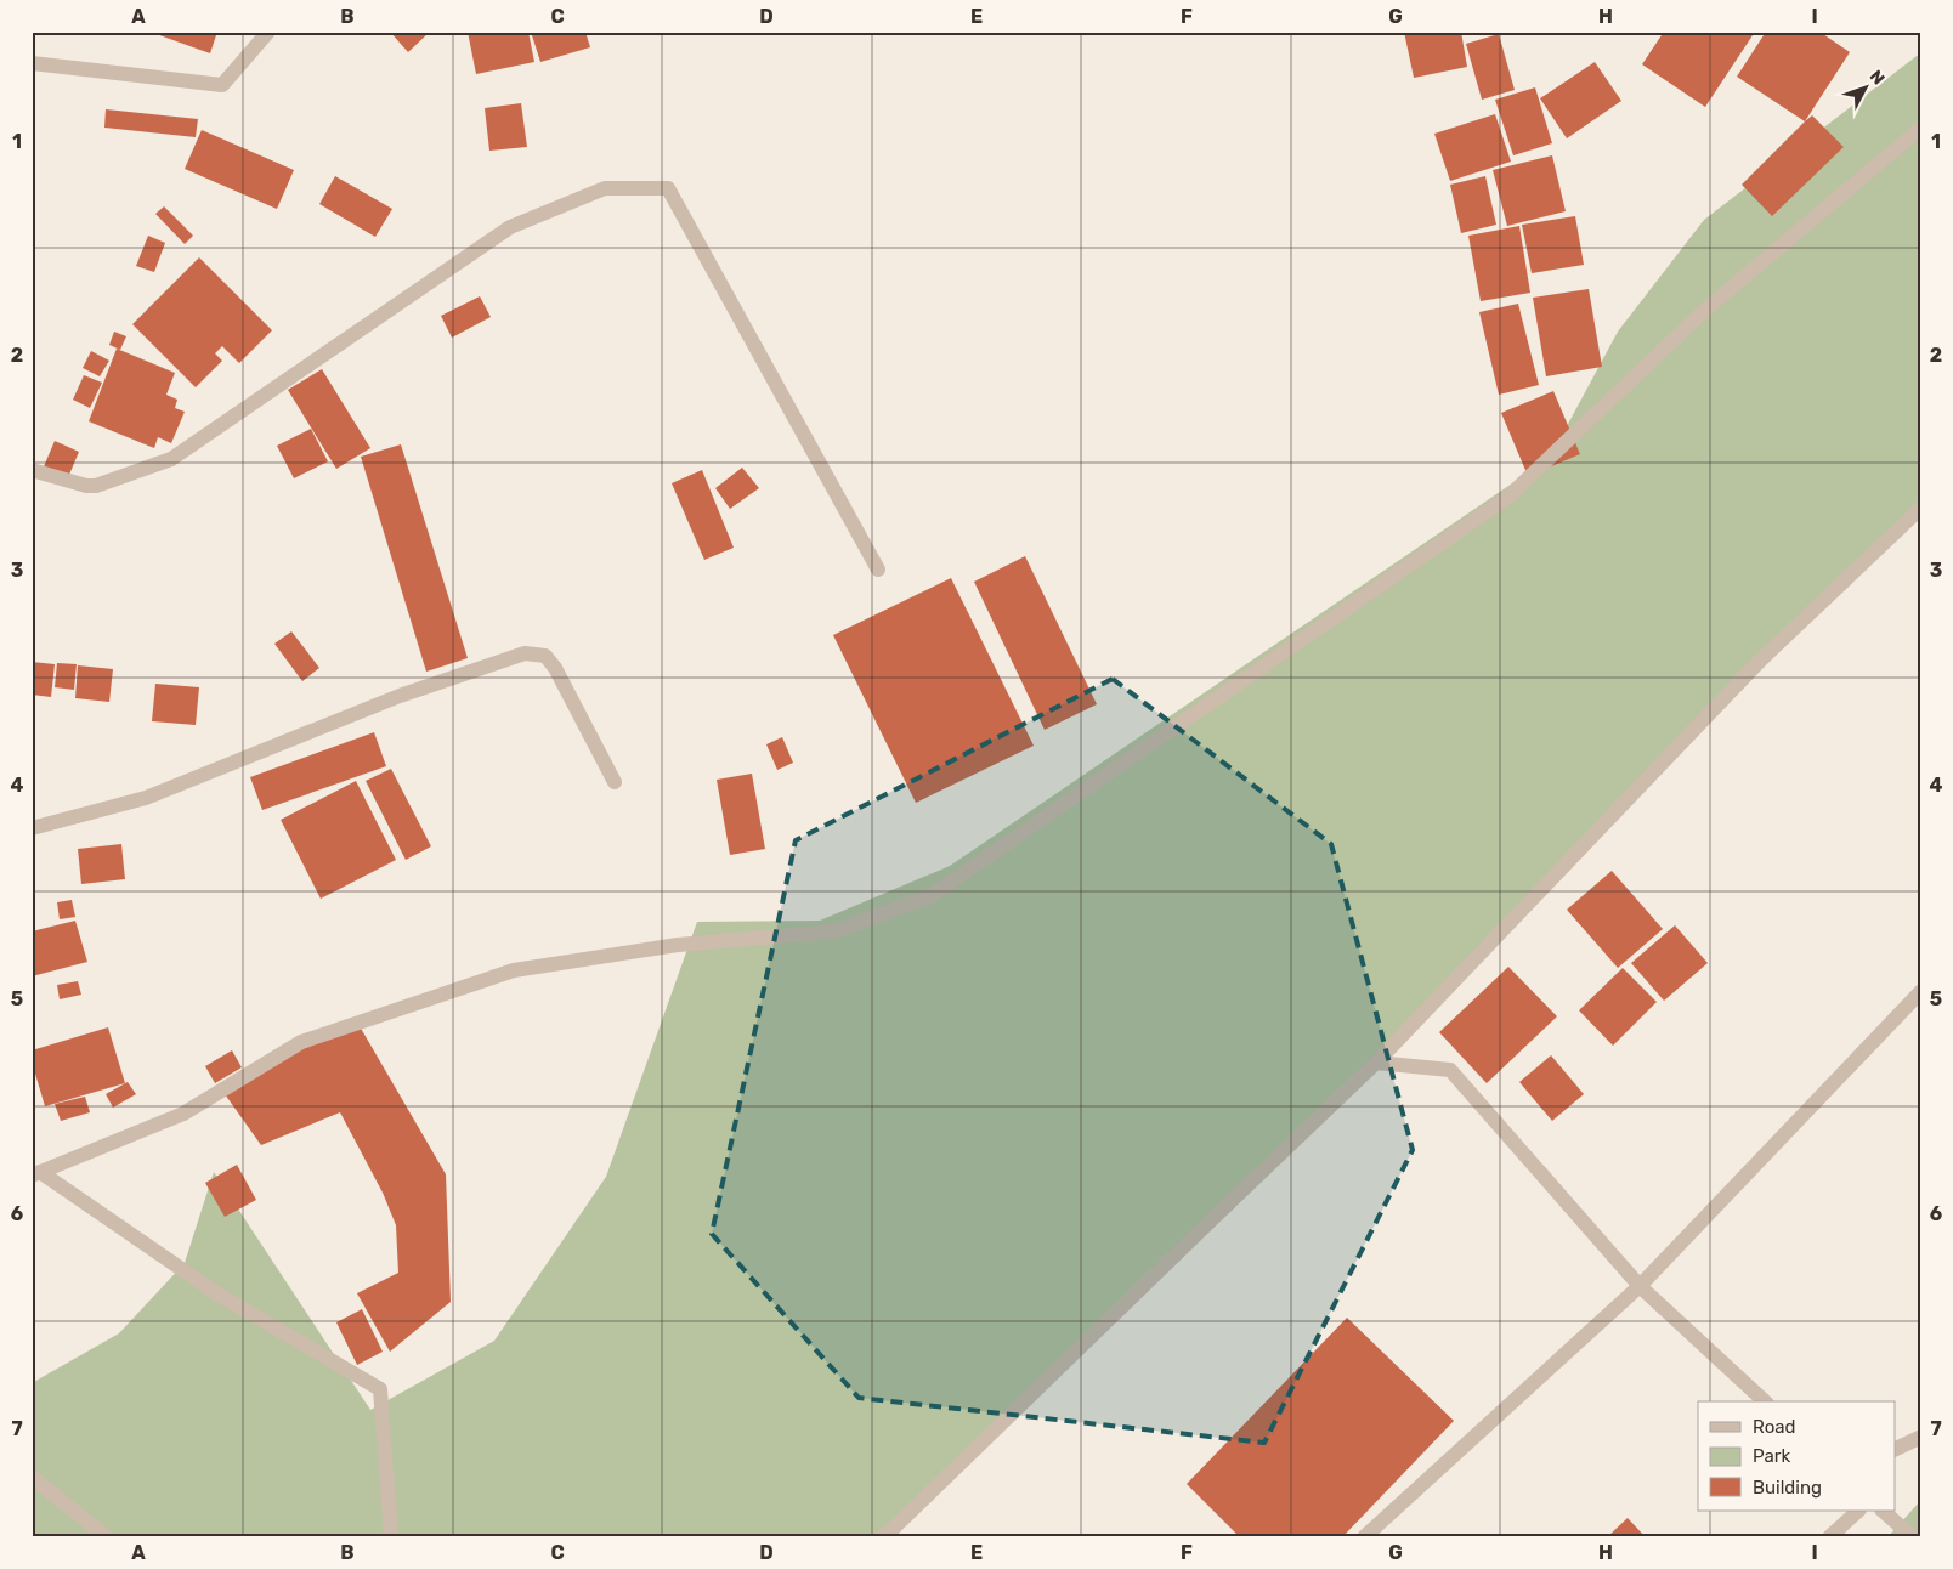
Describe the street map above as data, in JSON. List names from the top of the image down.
{
  "legend": ["Road", "Park", "Building"],
  "north": "top right",
  "grid": {
    "columns": [
      "A",
      "B",
      "C",
      "D",
      "E",
      "F",
      "G",
      "H",
      "I"
    ],
    "rows": [
      "1",
      "2",
      "3",
      "4",
      "5",
      "6",
      "7"
    ]
  }
}
